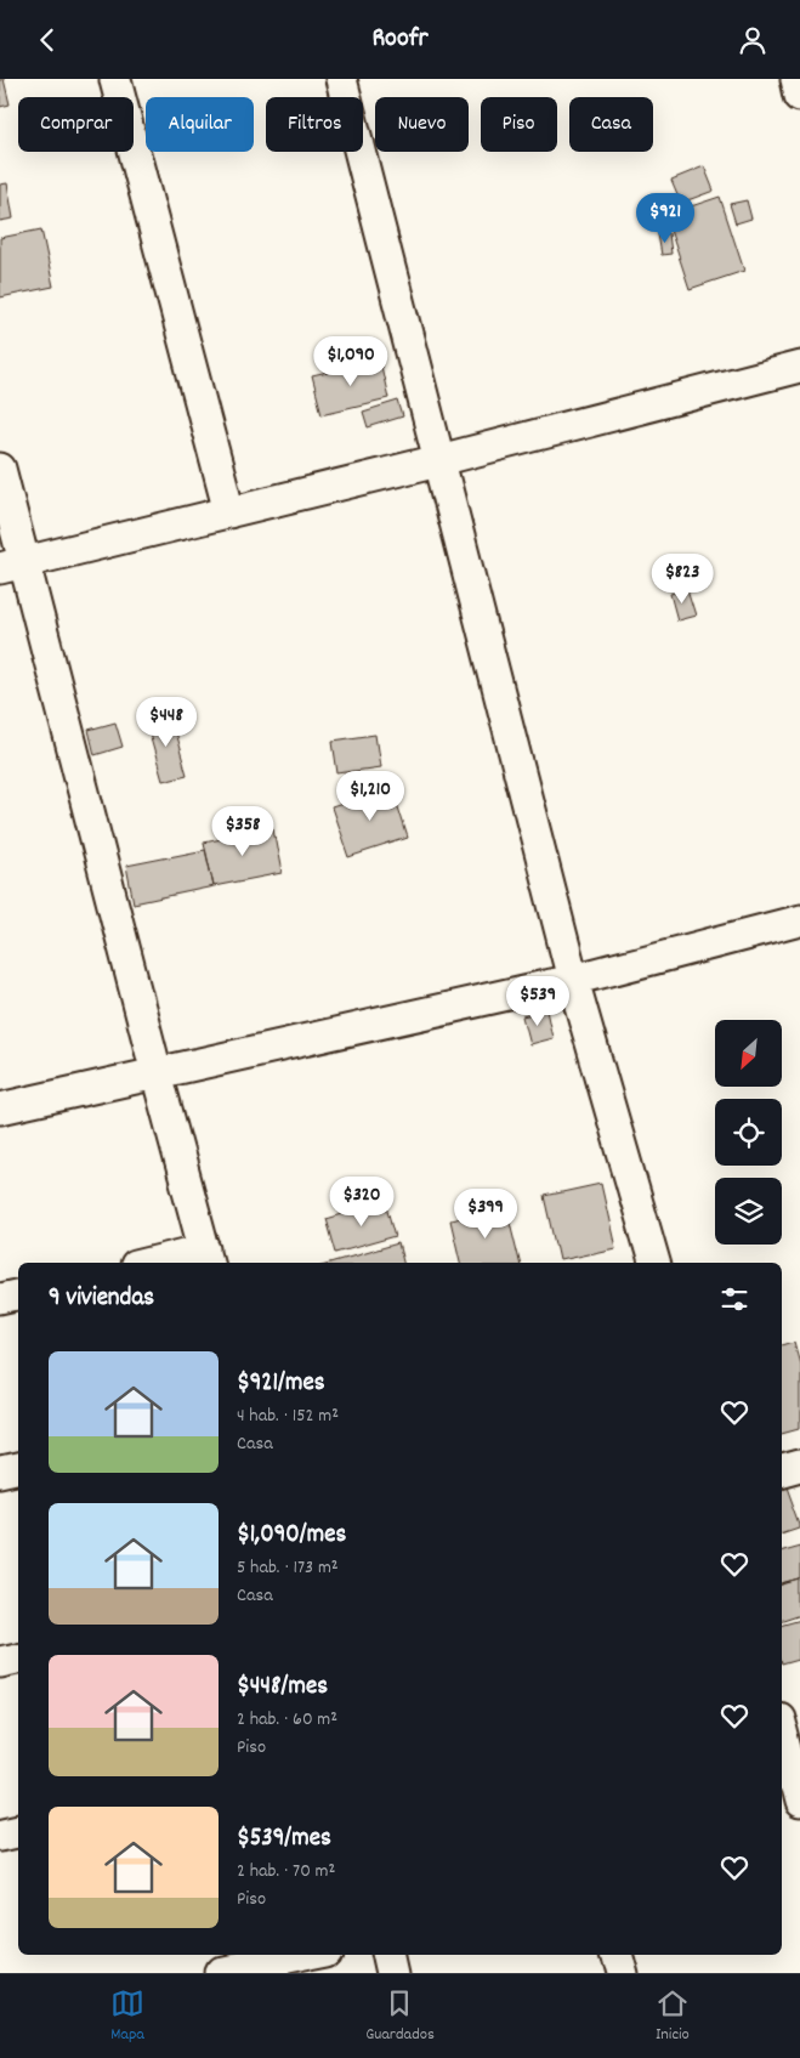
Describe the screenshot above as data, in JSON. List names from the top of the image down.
{
  "north": "bottom left",
  "page": {
    "header": "Roofr",
    "chip": [
      "Comprar",
      "Alquilar",
      "Filtros",
      "Nuevo",
      "Piso",
      "Casa"
    ],
    "price": [
      "$921",
      "$1,090",
      "$823",
      "$448",
      "$1,210",
      "$358",
      "$539",
      "$320",
      "$399"
    ],
    "heading": "9 viviendas",
    "list": [
      {
        "name": "$921/mes",
        "note": "4 hab. · 152 m² · Casa"
      },
      {
        "name": "$1,090/mes",
        "note": "5 hab. · 173 m² · Casa"
      },
      {
        "name": "$448/mes",
        "note": "2 hab. · 60 m² · Piso"
      },
      {
        "name": "$539/mes",
        "note": "2 hab. · 70 m² · Piso"
      }
    ],
    "tabs": ["Mapa", "Guardados", "Inicio"]
  }
}
